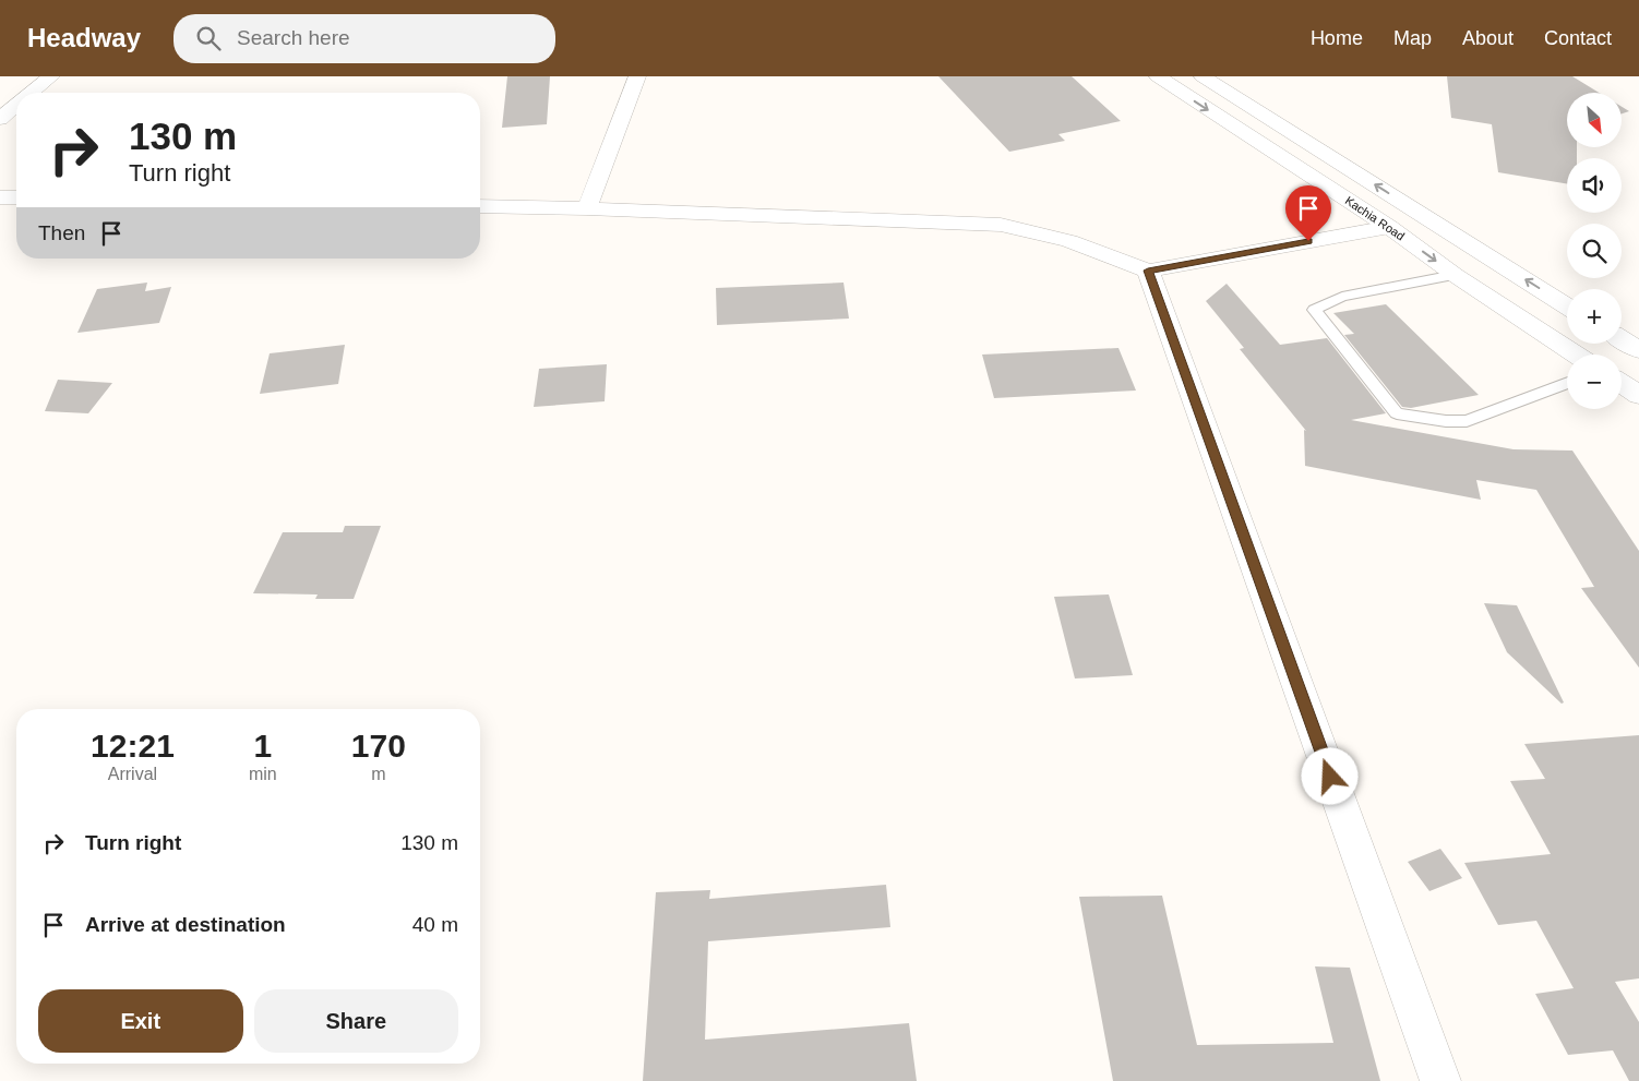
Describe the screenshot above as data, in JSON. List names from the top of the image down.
{
  "streets": {
    "street": ["Kachia Road"]
  },
  "north": "bottom right",
  "page": {
    "header": "Headway",
    "search": "Search here",
    "nav": [
      "Home",
      "Map",
      "About",
      "Contact"
    ],
    "map_buttons": ["+", "−"],
    "turn": ["130 m", "Turn right"],
    "then": "Then",
    "eta": [
      "12:21",
      "Arrival",
      "1",
      "min",
      "170",
      "m"
    ],
    "list": [
      {
        "name": "Turn right",
        "value": "130 m"
      },
      {
        "name": "Arrive at destination",
        "value": "40 m"
      }
    ],
    "buttons": ["Exit", "Share"]
  }
}
